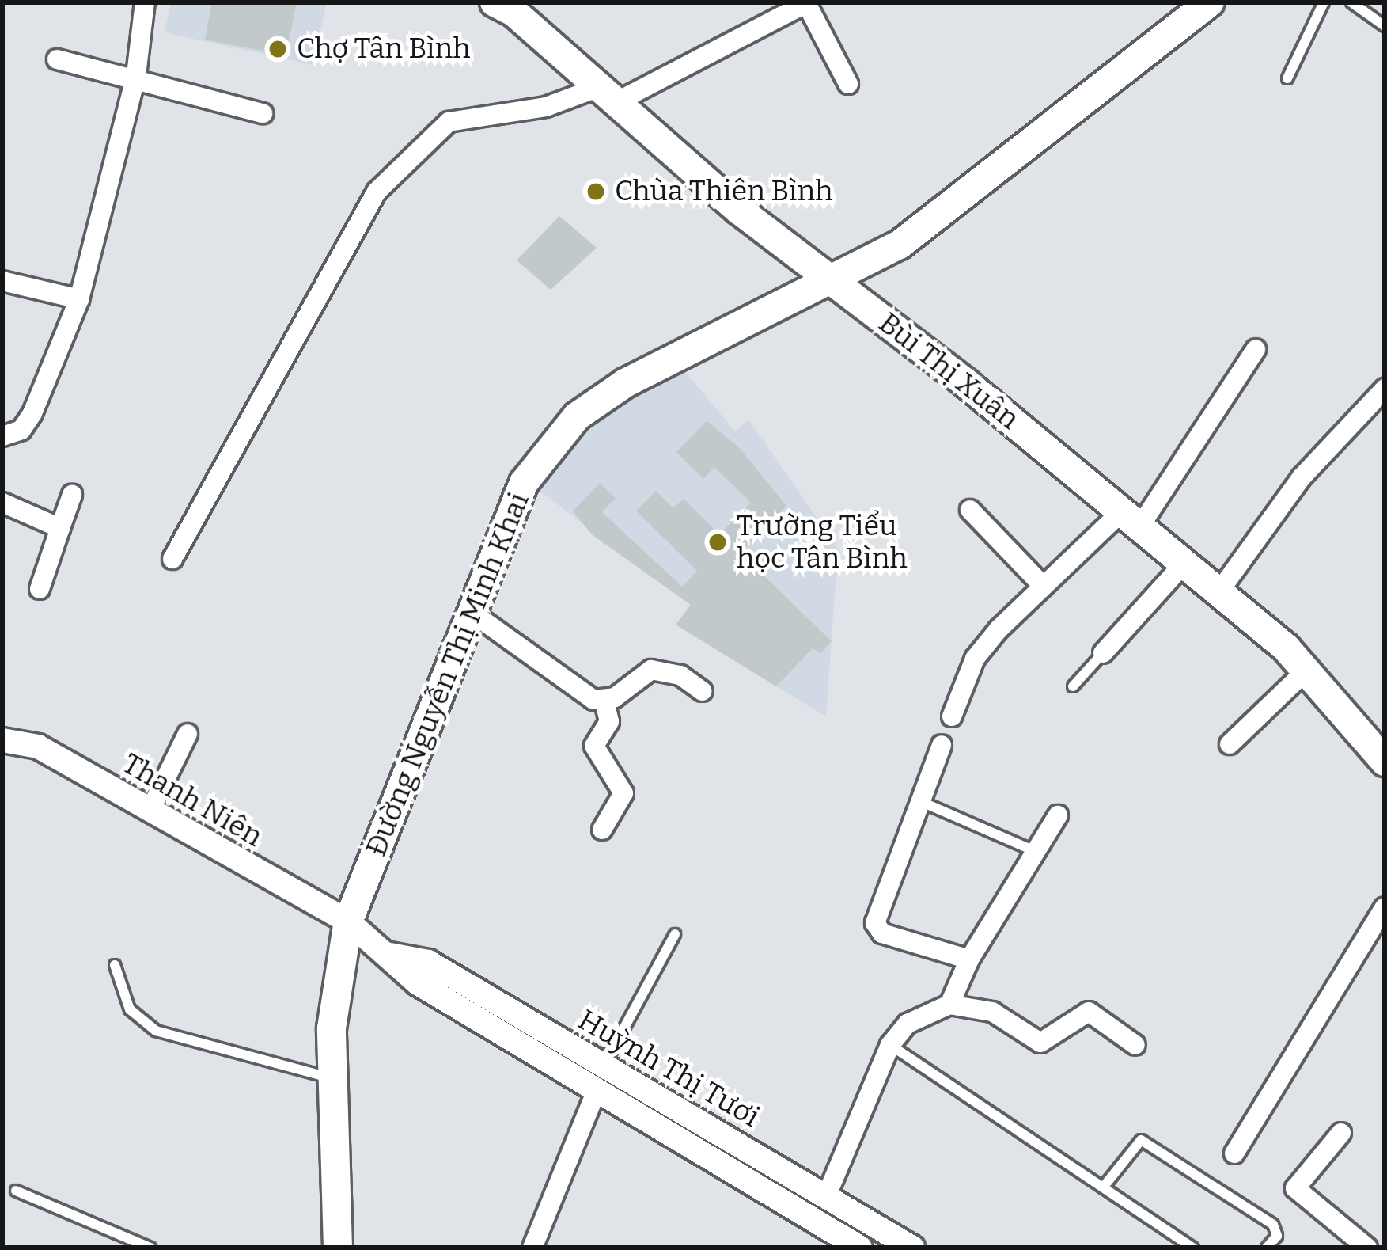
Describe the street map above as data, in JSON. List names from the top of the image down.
{
  "streets": {
    "main road": ["Bùi Thị Xuân", "Đường Nguyễn Thị Minh Khai"],
    "street": ["Thanh Niên", "Huỳnh Thị Tươi"]
  },
  "crossings": [
    ["Bùi Thị Xuân", "Đường Nguyễn Thị Minh Khai"],
    ["Đường Nguyễn Thị Minh Khai", "Thanh Niên"],
    ["Đường Nguyễn Thị Minh Khai", "Huỳnh Thị Tươi"],
    ["Thanh Niên", "Huỳnh Thị Tươi"]
  ],
  "places": ["Chợ Tân Bình", "Chùa Thiên Bình", "Trường Tiểu học Tân Bình"]
}
